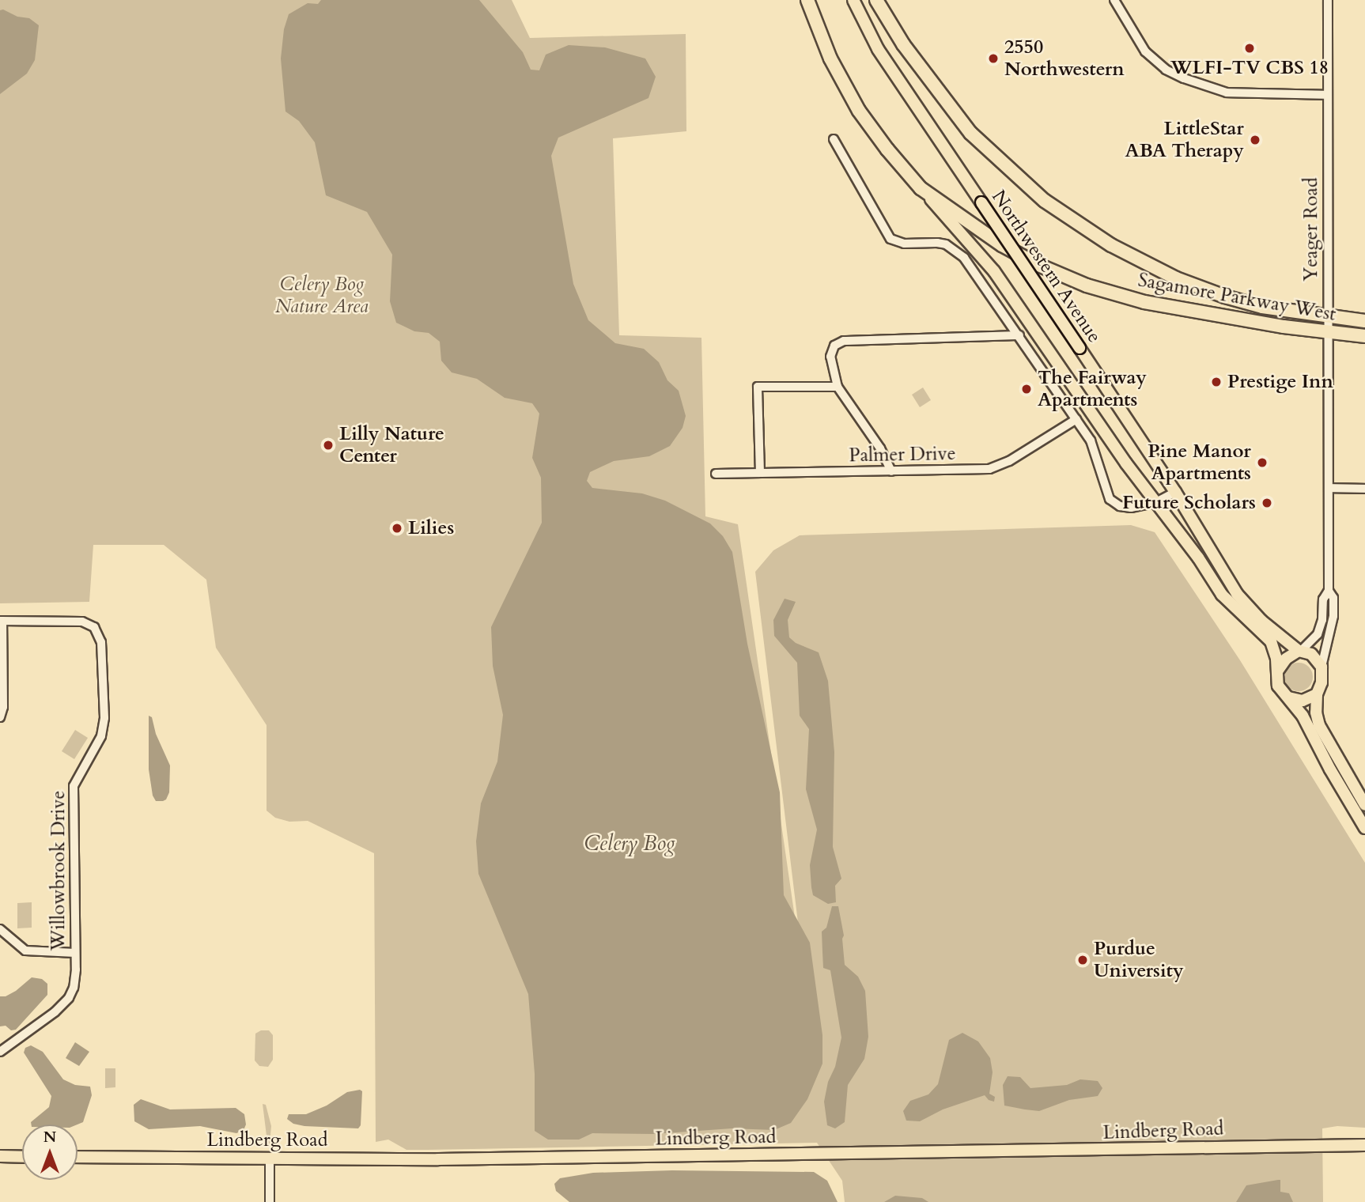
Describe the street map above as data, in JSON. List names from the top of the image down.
{
  "streets": {
    "highway": ["Sagamore Parkway West"],
    "main road": ["Northwestern Avenue", "Lindberg Road"],
    "street": ["Yeager Road", "Palmer Drive", "Willowbrook Drive"]
  },
  "crossings": [
    ["Yeager Road", "Northwestern Avenue"],
    ["Yeager Road", "Sagamore Parkway West"]
  ],
  "water": ["Celery Bog"],
  "parks": ["Celery Bog Nature Area"],
  "places": [
    "WLFI-TV CBS 18",
    "2550 Northwestern",
    "LittleStar ABA Therapy",
    "Prestige Inn",
    "The Fairway Apartments",
    "Lilly Nature Center",
    "Pine Manor Apartments",
    "Future Scholars",
    "Lilies",
    "Purdue University"
  ],
  "north": "top"
}
